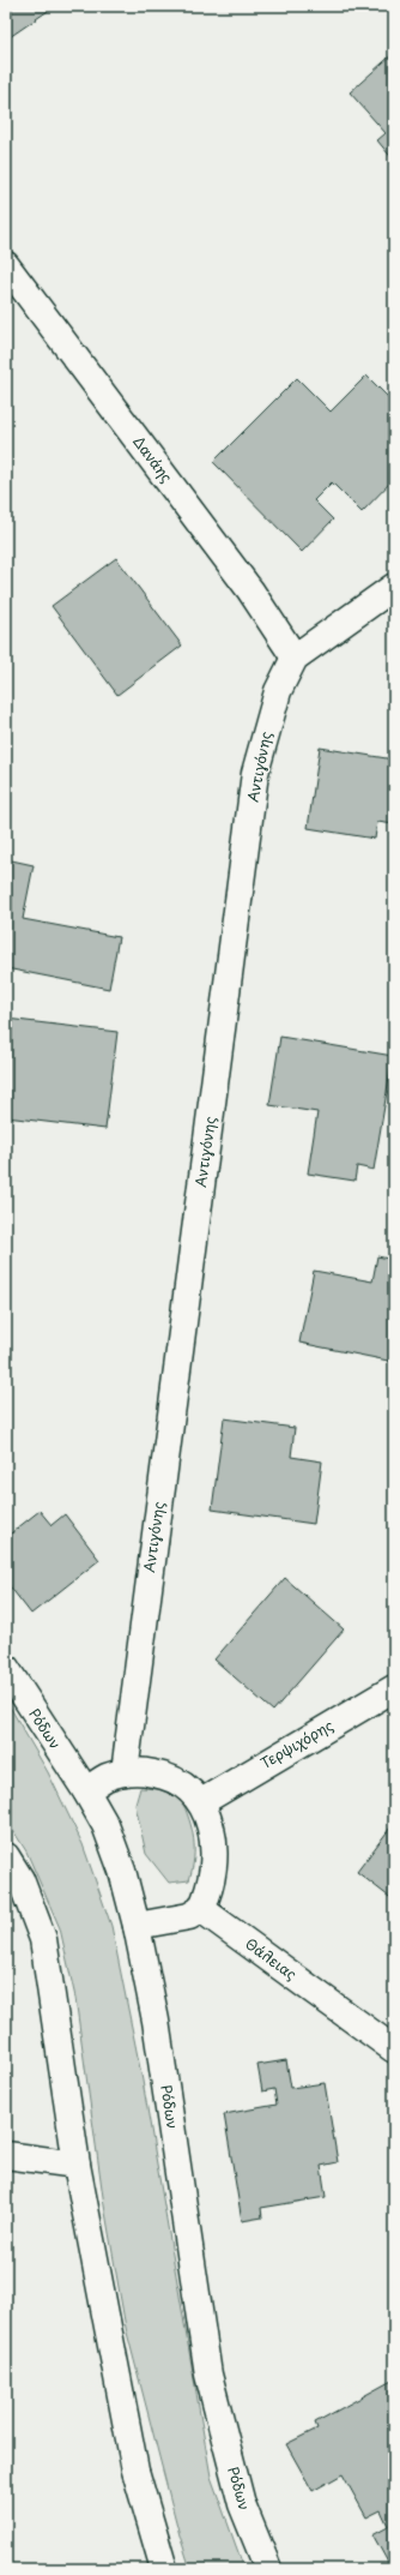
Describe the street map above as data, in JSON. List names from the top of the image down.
{
  "streets": {
    "street": [
      "Δανάης",
      "Αντιγόνης",
      "Ρόδων",
      "Τερψιχόρης",
      "Θάλειας"
    ]
  },
  "crossings": [
    ["Δανάης", "Αντιγόνης"]
  ]
}
